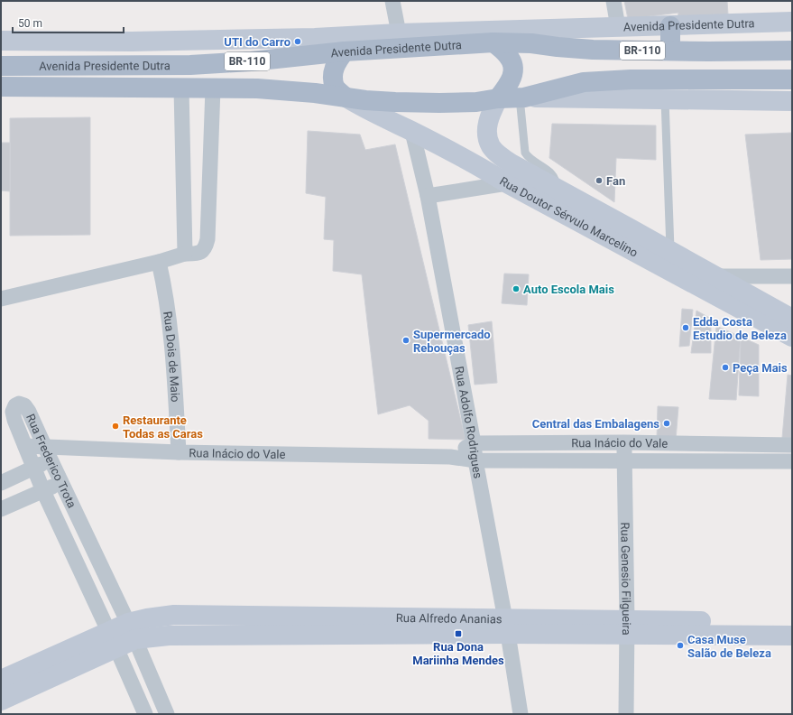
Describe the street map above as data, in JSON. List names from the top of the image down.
{
  "streets": {
    "main road": [
      "Avenida Presidente Dutra",
      "BR-110",
      "Rua Doutor Sérvulo Marcelino",
      "Rua Alfredo Ananias"
    ],
    "street": [
      "Rua Dois de Maio",
      "Rua Adolfo Rodrigues",
      "Rua Inácio do Vale",
      "Rua Frederico Trota",
      "Rua Genesio Filgueira"
    ]
  },
  "crossings": [
    ["Avenida Presidente Dutra", "Rua Doutor Sérvulo Marcelino"],
    ["Rua Doutor Sérvulo Marcelino", "Rua Adolfo Rodrigues"],
    ["Rua Dois de Maio", "Rua Inácio do Vale"],
    ["Rua Adolfo Rodrigues", "Rua Inácio do Vale"],
    ["Rua Adolfo Rodrigues", "Rua Alfredo Ananias"],
    ["Rua Inácio do Vale", "Rua Frederico Trota"],
    ["Rua Inácio do Vale", "Rua Genesio Filgueira"],
    ["Rua Frederico Trota", "Rua Alfredo Ananias"],
    ["Rua Genesio Filgueira", "Rua Alfredo Ananias"]
  ],
  "places": {
    "other": [
      "UTI do Carro",
      "Fan",
      "Auto Escola Mais",
      "Edda Costa Estudio de Beleza",
      "Supermercado Rebouças",
      "Peça Mais",
      "Central das Embalagens",
      "Restaurante Todas as Caras",
      "Casa Muse Salão de Beleza"
    ],
    "transit": ["Rua Dona Mariinha Mendes"]
  },
  "scale_bar": "50 m"
}
